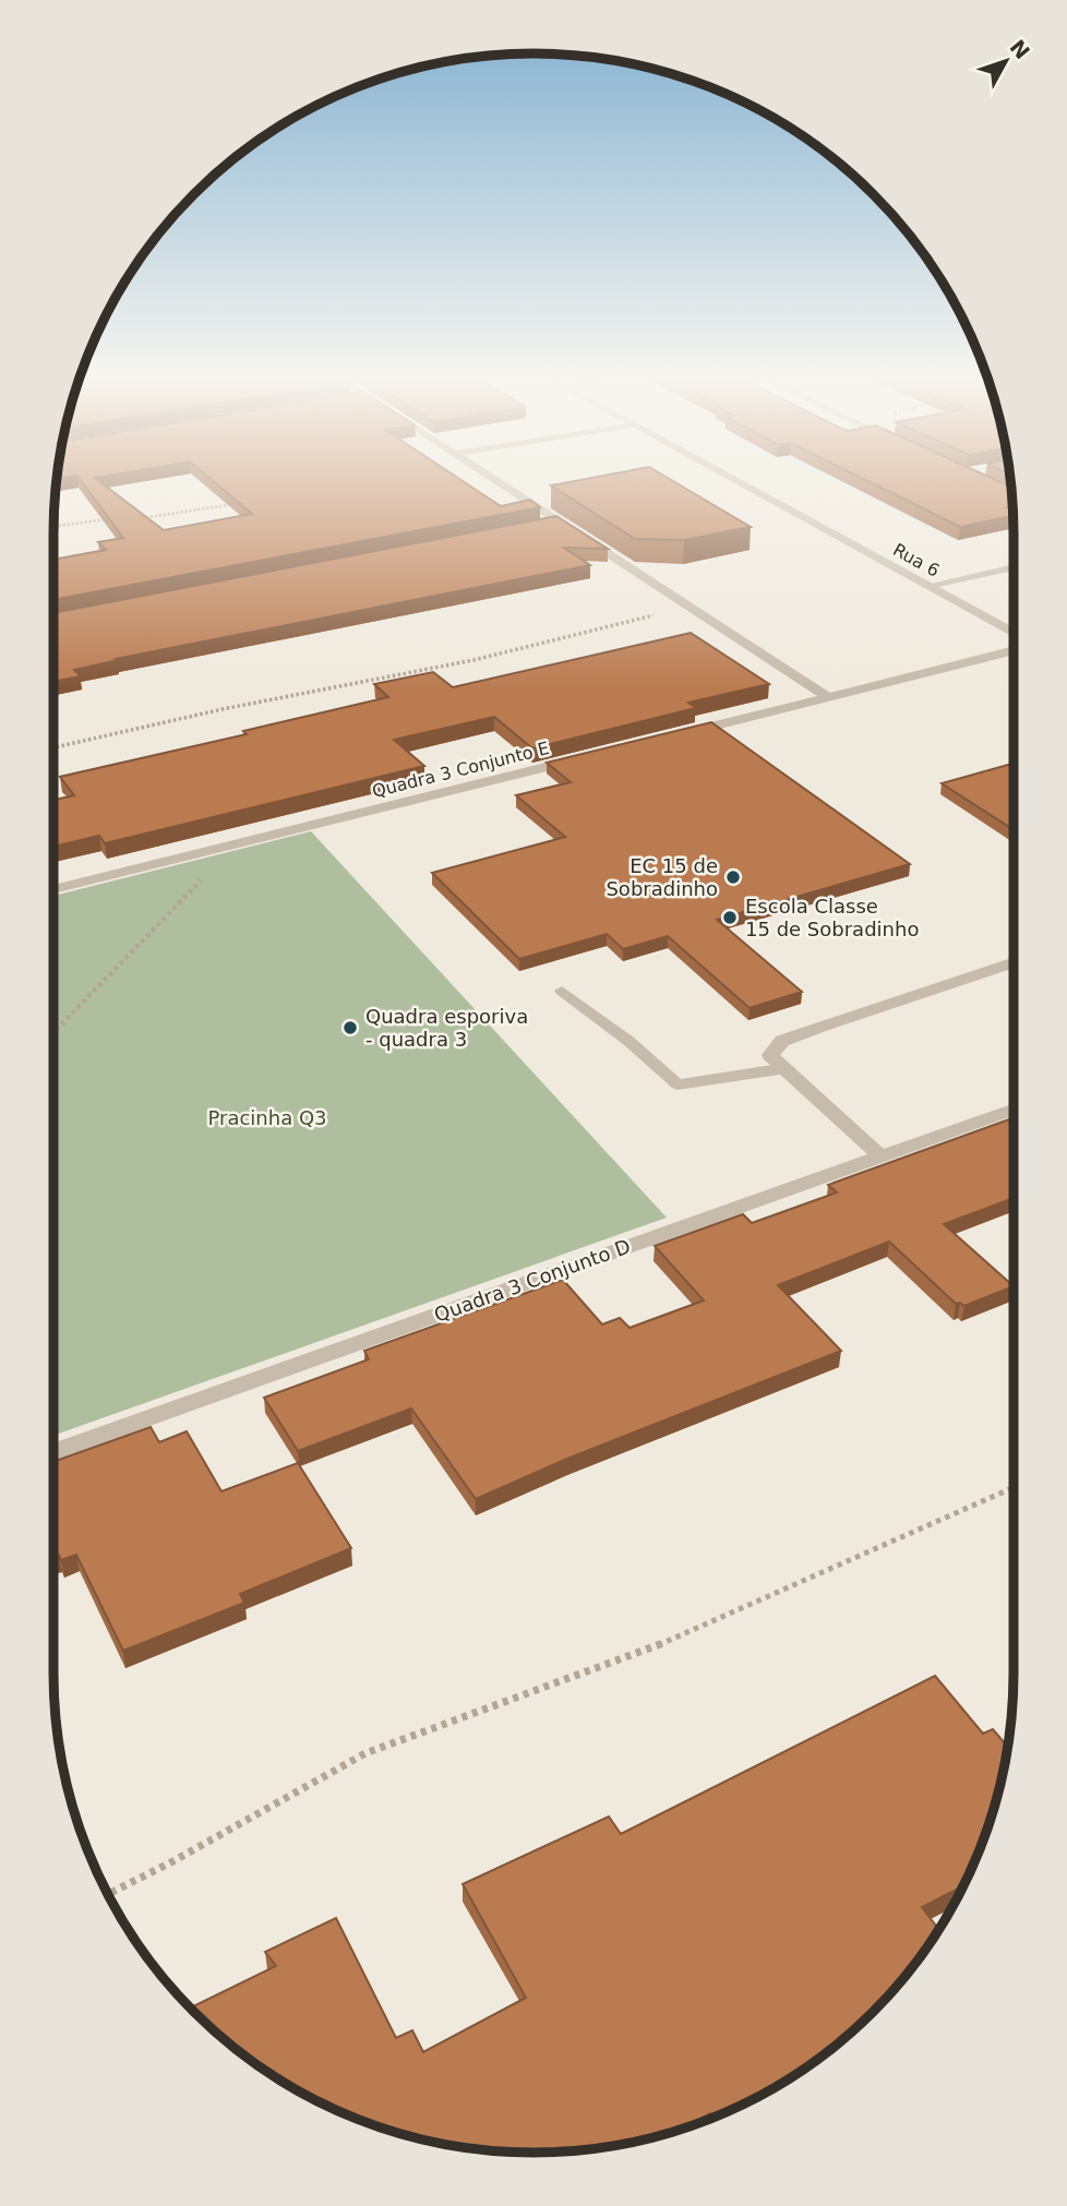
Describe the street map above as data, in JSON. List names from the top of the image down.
{
  "streets": {
    "street": ["Rua 6", "Quadra 3 Conjunto E", "Quadra 3 Conjunto D"]
  },
  "parks": ["Pracinha Q3"],
  "places": ["EC 15 de Sobradinho", "Escola Classe 15 de Sobradinho", "Quadra esporiva - quadra 3"],
  "north": "top right"
}
